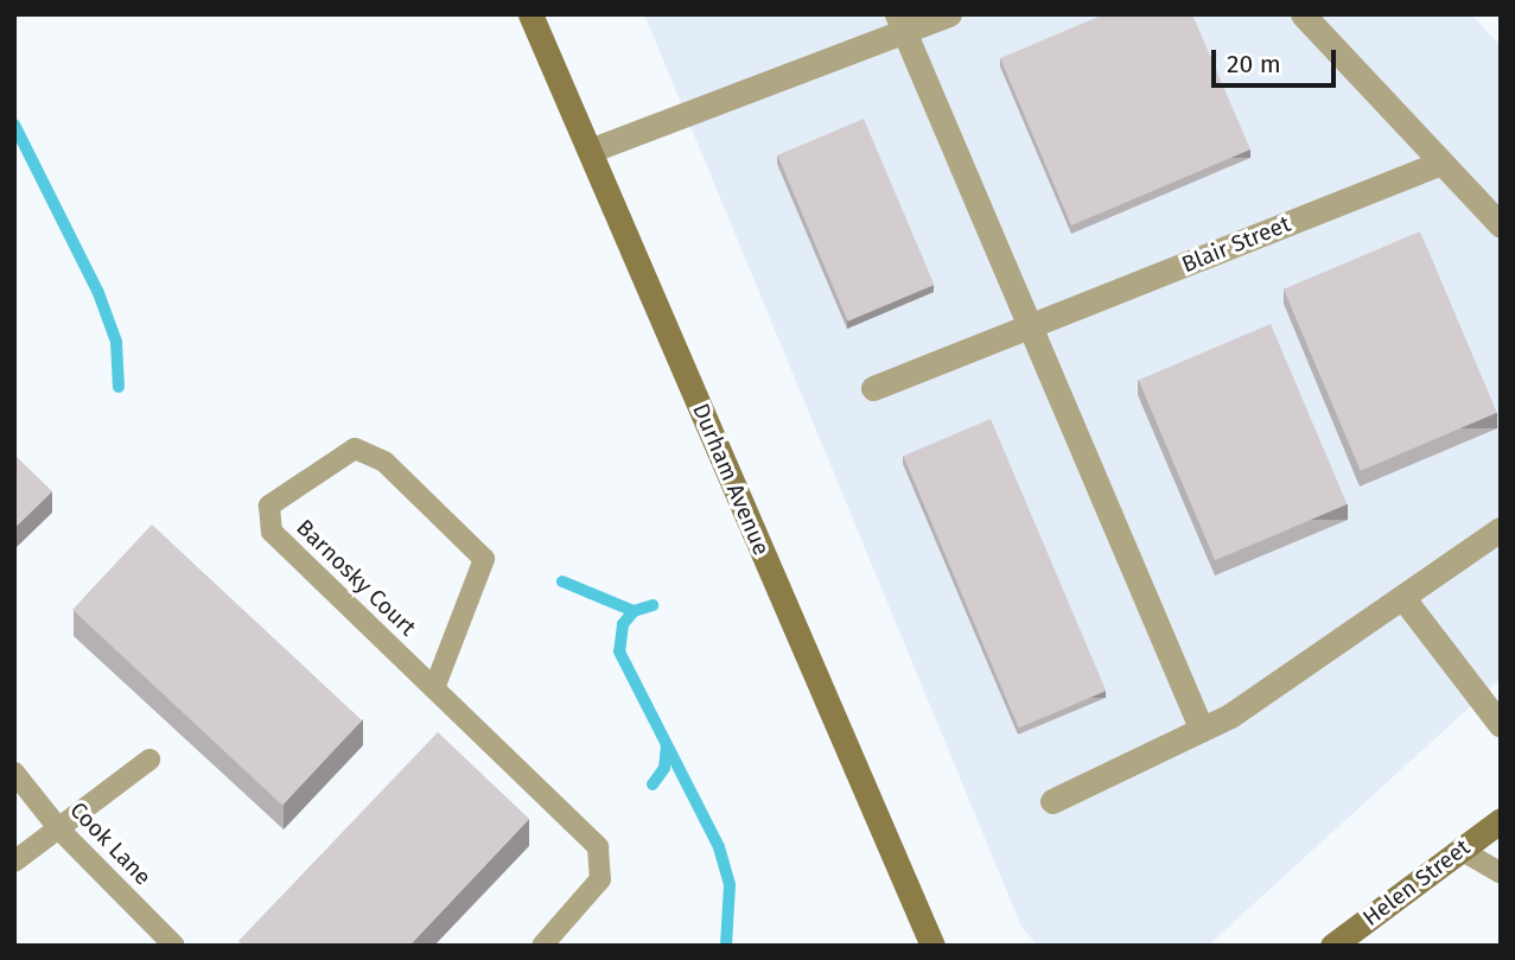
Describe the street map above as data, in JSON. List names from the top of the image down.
{
  "streets": {
    "main road": ["Durham Avenue", "Helen Street"],
    "street": ["Blair Street"],
    "lane": ["Barnosky Court", "Cook Lane"]
  },
  "scale_bar": "20 m"
}
